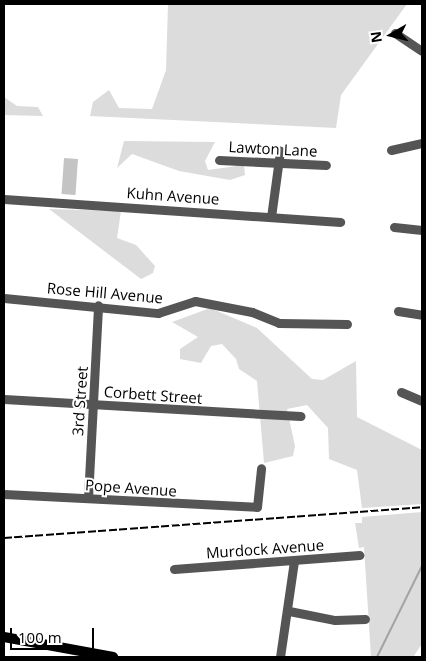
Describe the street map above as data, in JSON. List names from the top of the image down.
{
  "streets": {
    "street": [
      "Lawton Lane",
      "Kuhn Avenue",
      "Rose Hill Avenue",
      "Corbett Street",
      "3rd Street",
      "Pope Avenue",
      "Murdock Avenue"
    ]
  },
  "crossings": [
    ["Rose Hill Avenue", "3rd Street"],
    ["Corbett Street", "3rd Street"],
    ["3rd Street", "Pope Avenue"]
  ],
  "scale_bar": "100 m",
  "north": "left"
}
